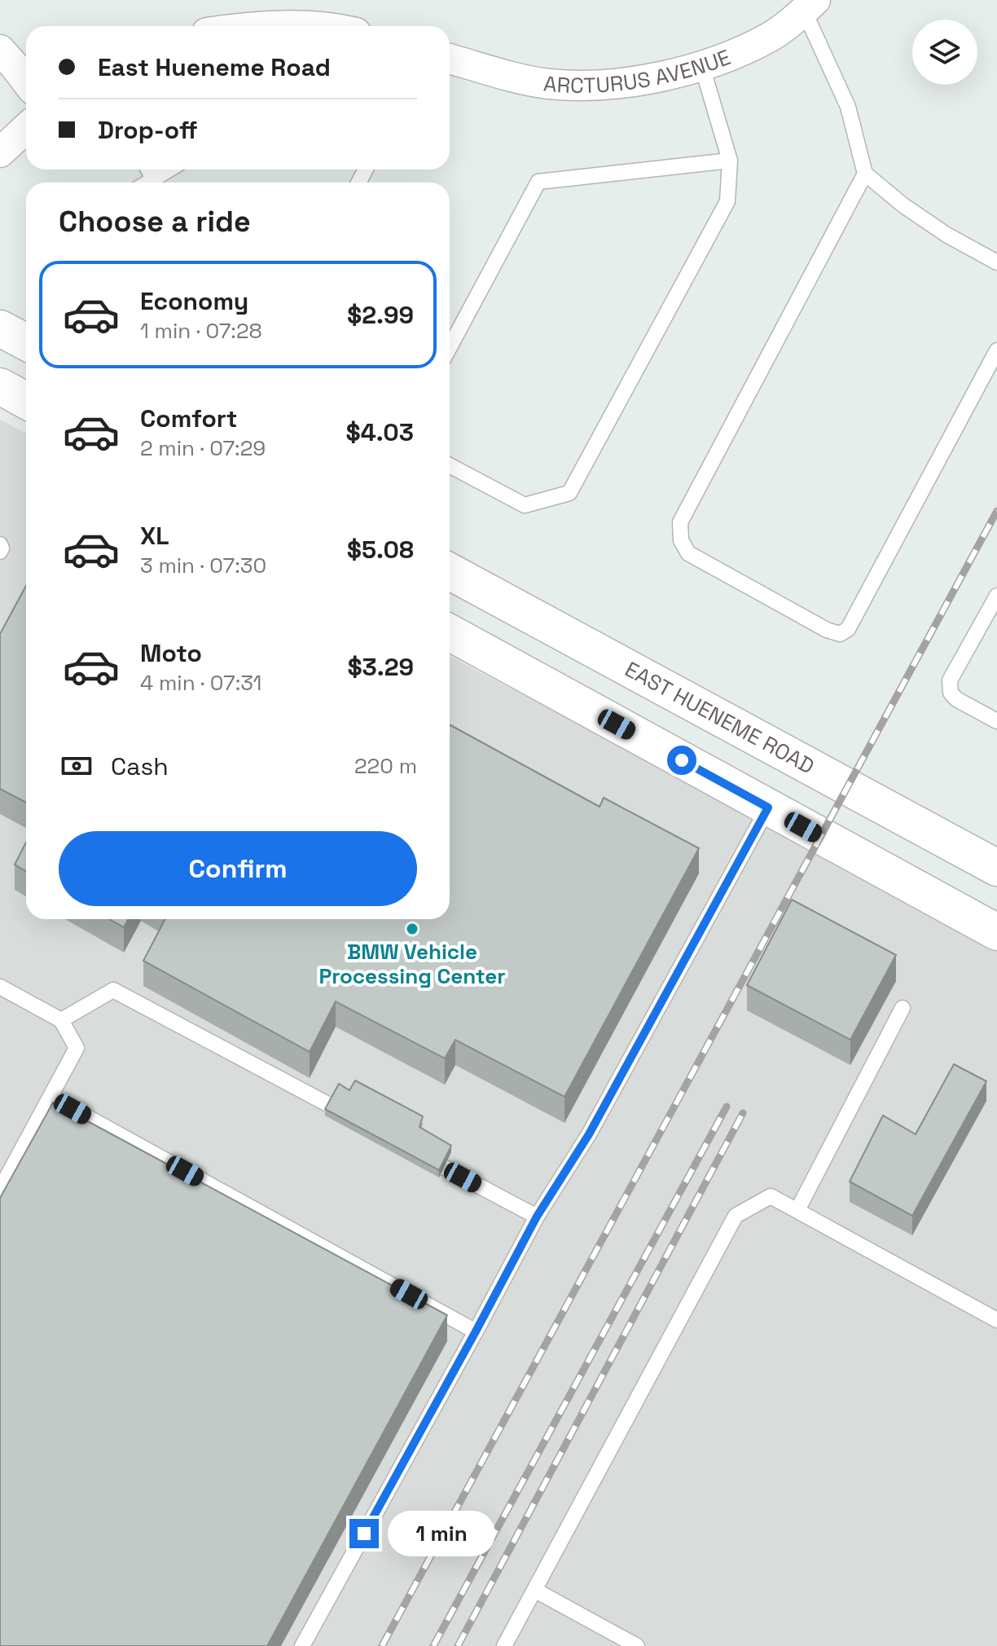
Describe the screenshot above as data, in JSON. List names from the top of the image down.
{
  "streets": {
    "main road": ["EAST HUENEME ROAD"],
    "street": ["ARCTURUS AVENUE"]
  },
  "places": ["BMW Vehicle Processing Center"],
  "page": {
    "banner": ["East Hueneme Road", "Drop-off"],
    "heading": "Choose a ride",
    "list": [
      {
        "name": "Economy",
        "note": "1 min · 07:28",
        "value": "$2.99"
      },
      {
        "name": "Comfort",
        "note": "2 min · 07:29",
        "value": "$4.03"
      },
      {
        "name": "XL",
        "note": "3 min · 07:30",
        "value": "$5.08"
      },
      {
        "name": "Moto",
        "note": "4 min · 07:31",
        "value": "$3.29"
      }
    ],
    "pay": ["Cash", "220 m"],
    "buttons": "Confirm",
    "bubble": "1 min"
  }
}
